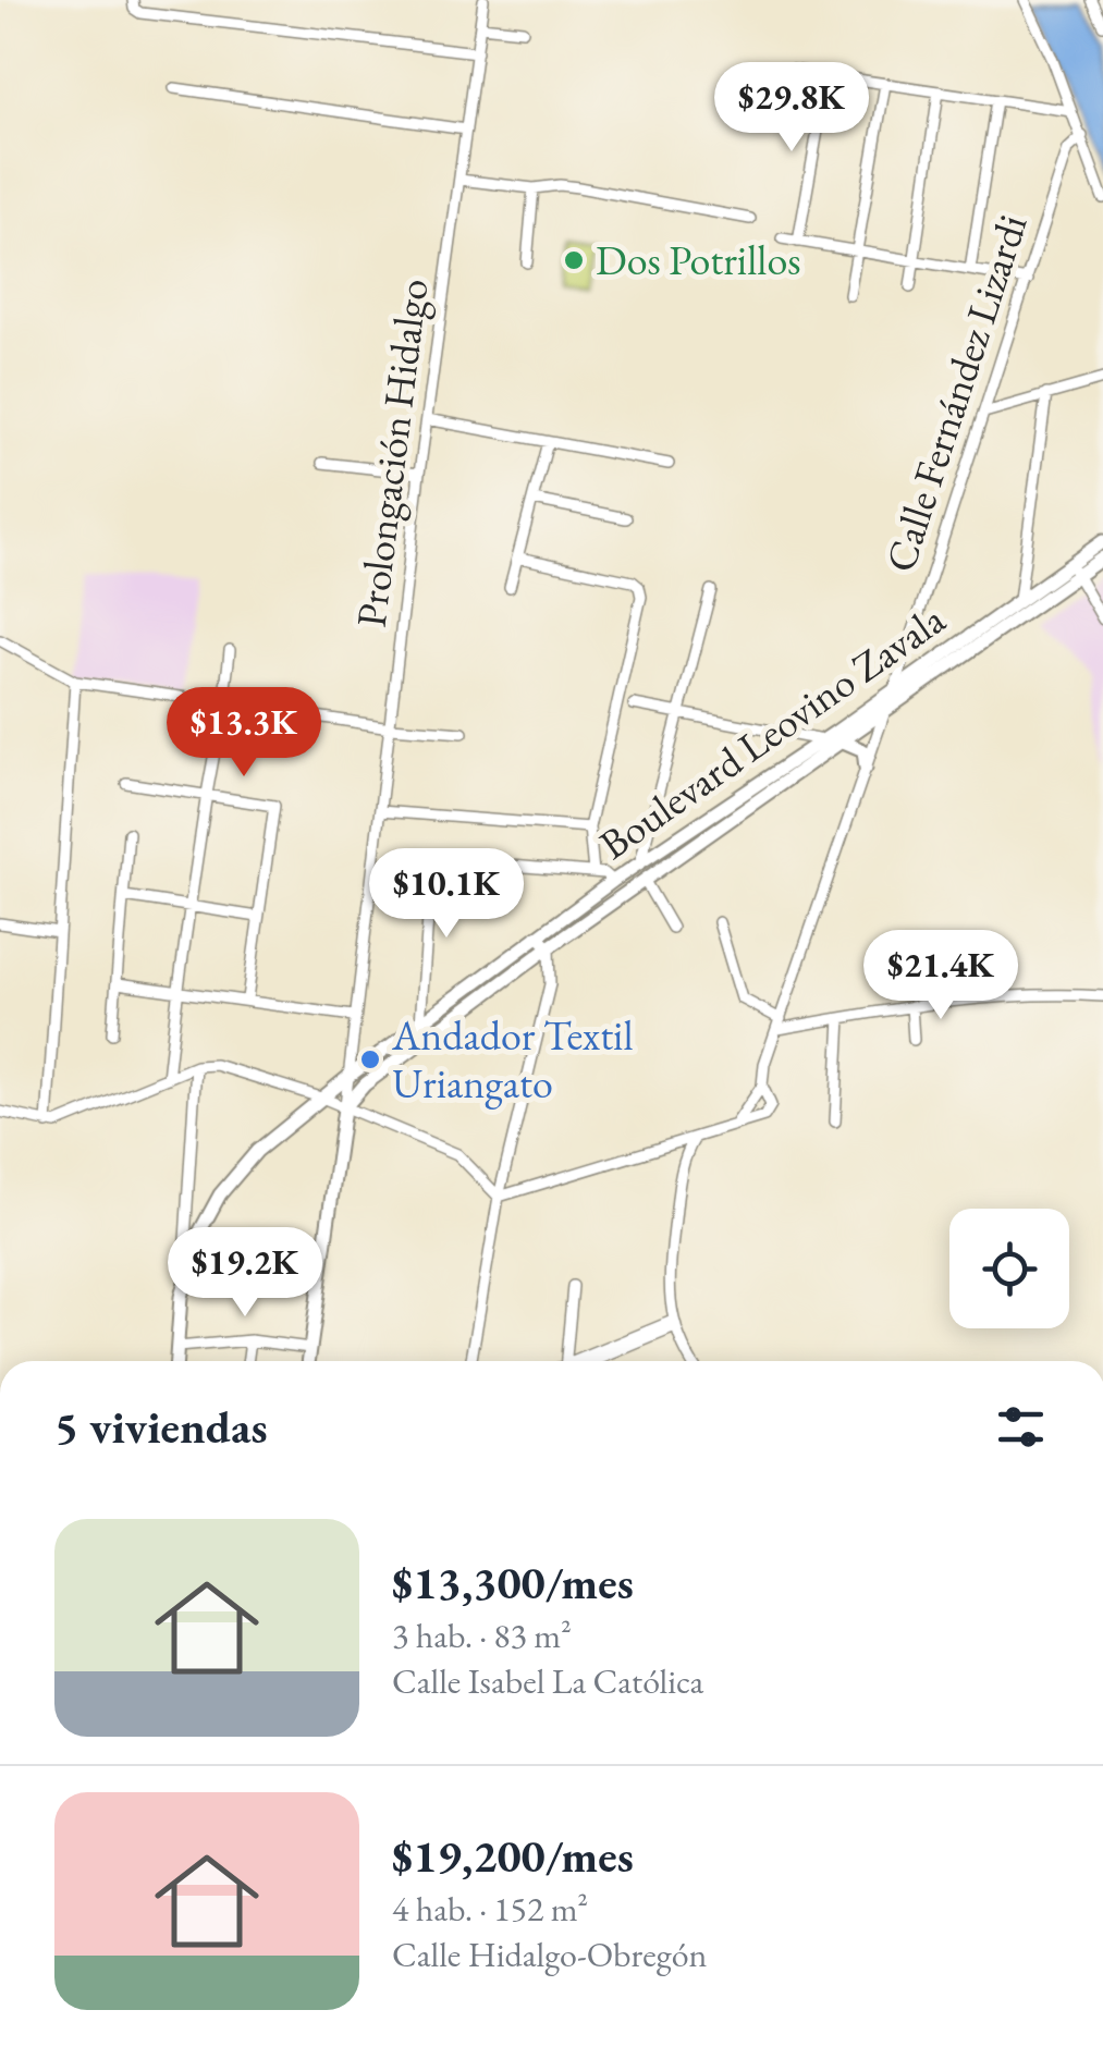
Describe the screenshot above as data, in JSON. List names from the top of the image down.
{
  "streets": {
    "main road": ["Boulevard Leovino Zavala"],
    "street": ["Calle Fernández Lizardi", "Prolongación Hidalgo"]
  },
  "crossings": [
    ["Calle Fernández Lizardi", "Boulevard Leovino Zavala"],
    ["Prolongación Hidalgo", "Boulevard Leovino Zavala"]
  ],
  "places": ["Dos Potrillos", "Andador Textil Uriangato"],
  "page": {
    "price": [
      "$29.8K",
      "$13.3K",
      "$10.1K",
      "$21.4K",
      "$19.2K"
    ],
    "heading": "5 viviendas",
    "list": [
      {
        "name": "$13,300/mes",
        "note": "3 hab. · 83 m² · Calle Isabel La Católica"
      },
      {
        "name": "$19,200/mes",
        "note": "4 hab. · 152 m² · Calle Hidalgo-Obregón"
      }
    ]
  }
}
